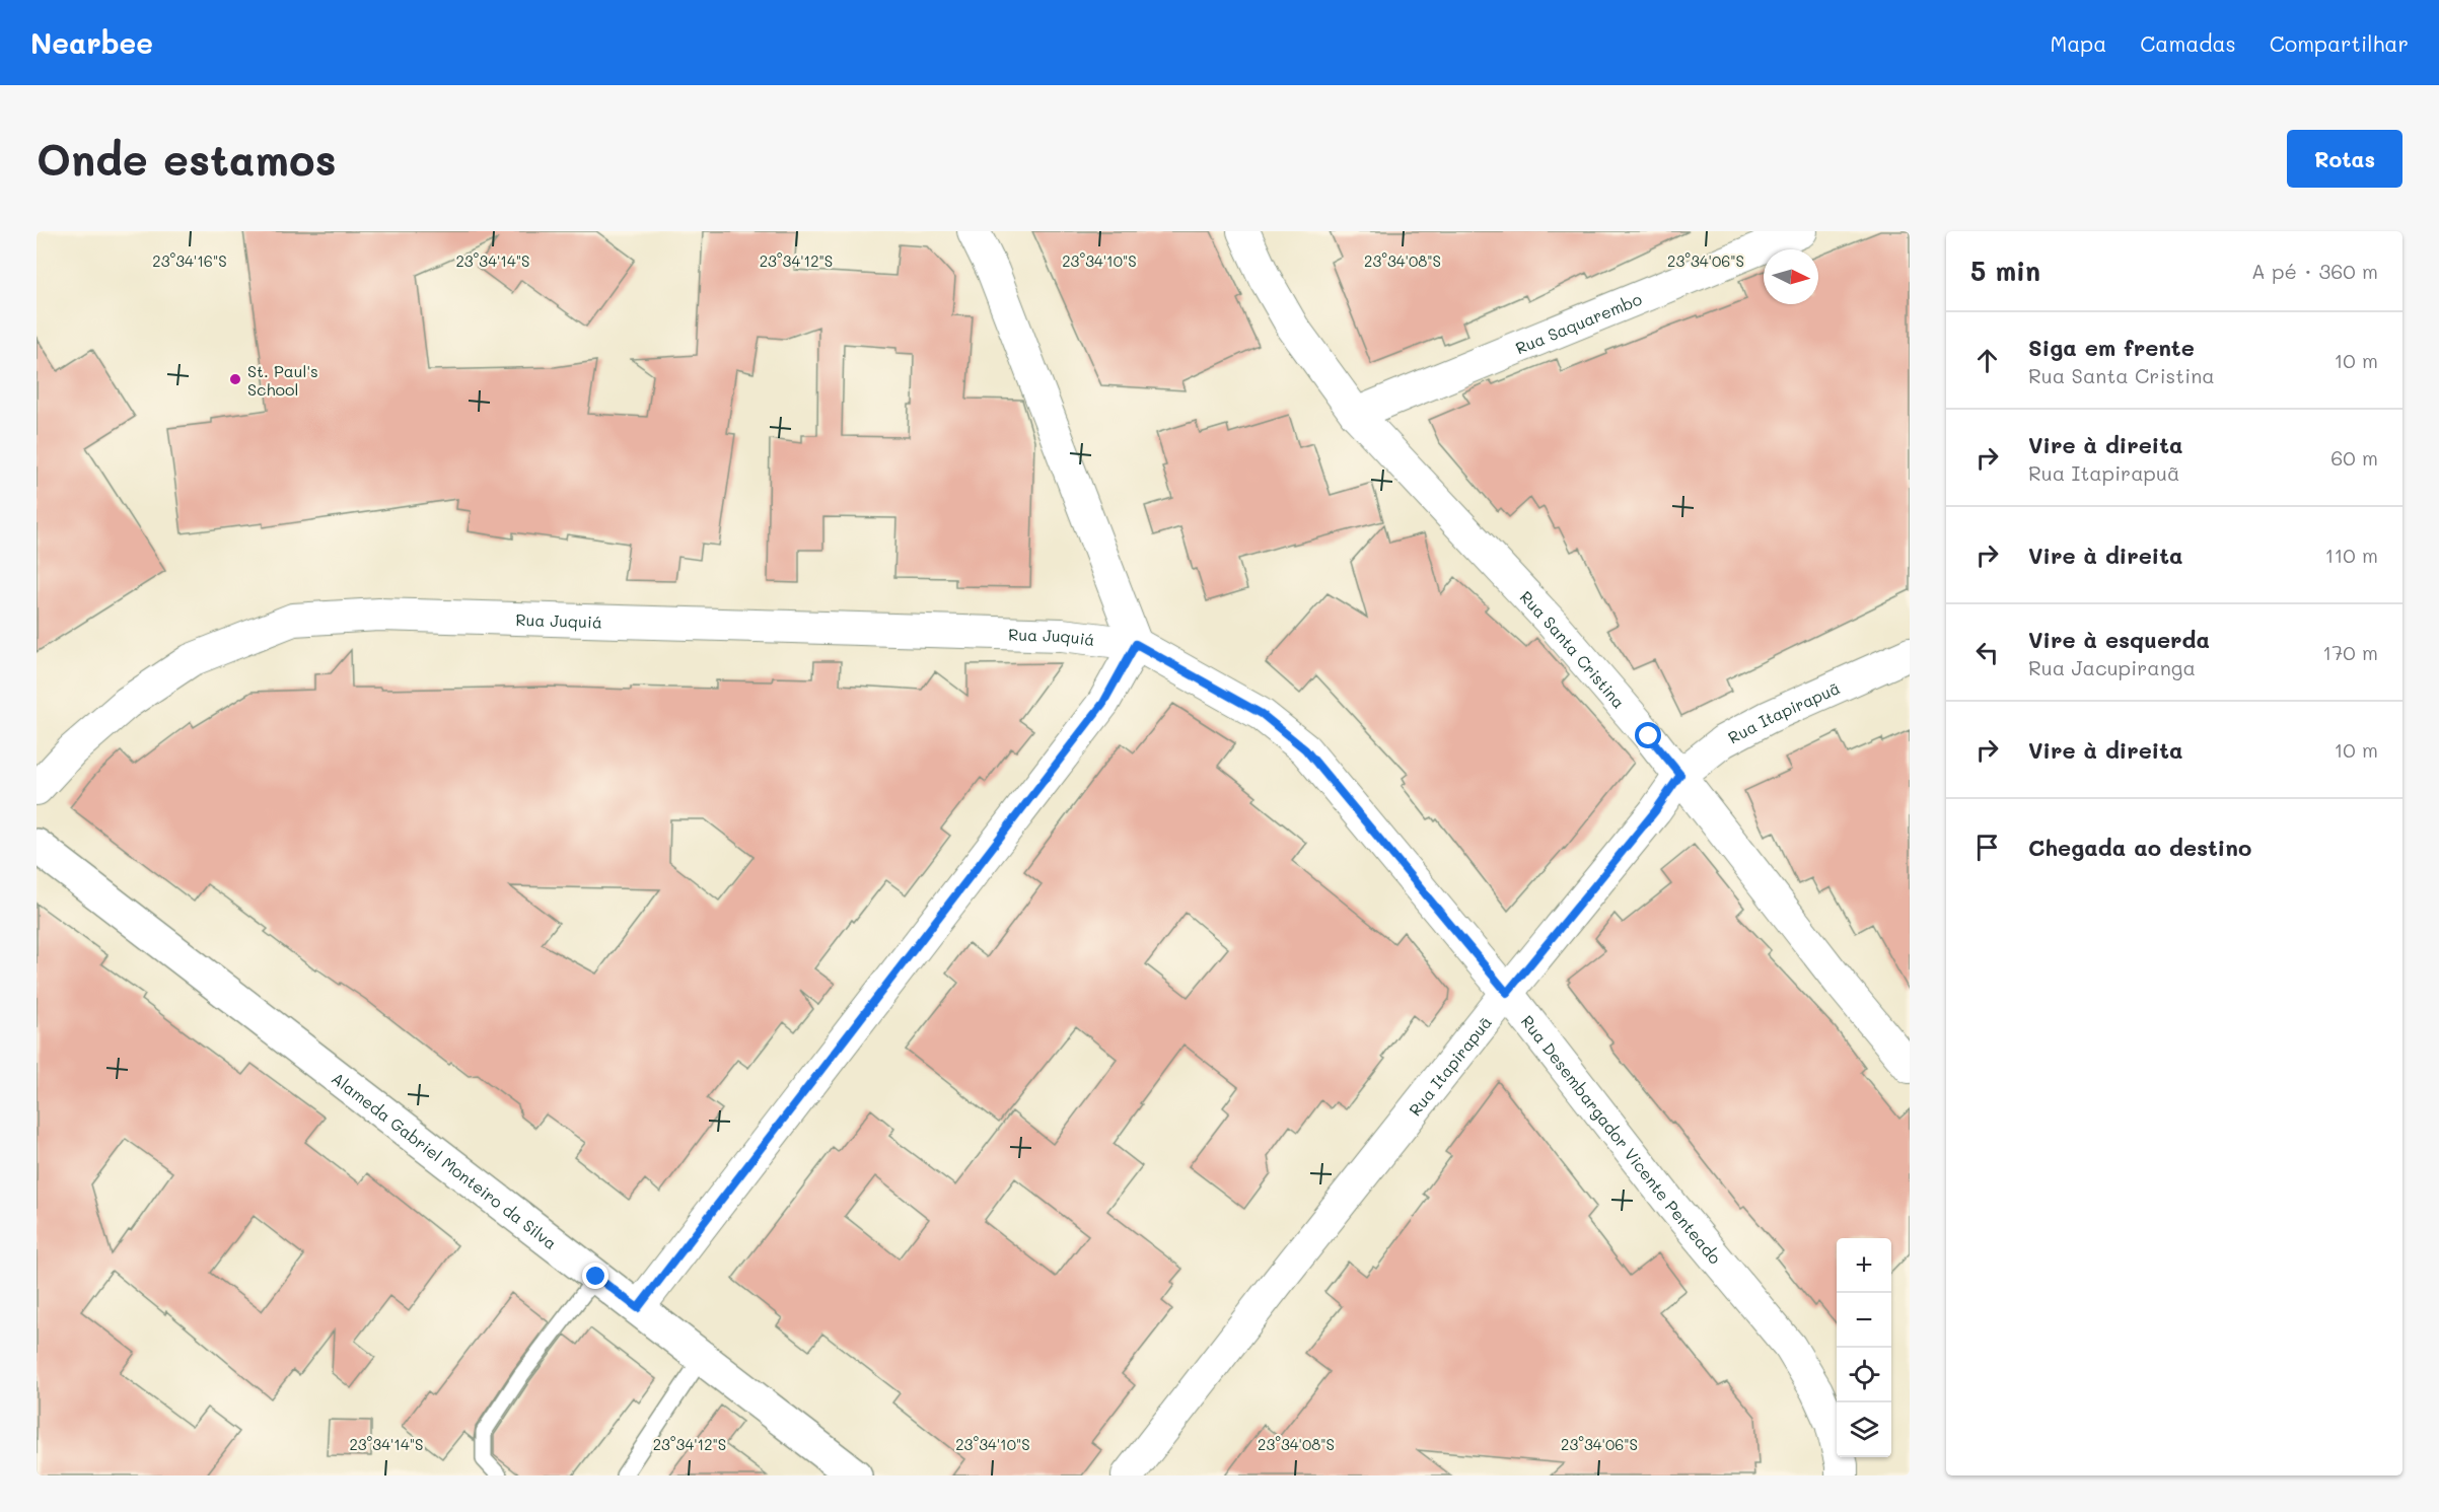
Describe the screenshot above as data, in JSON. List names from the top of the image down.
{
  "streets": {
    "street": [
      "Rua Saquarembo",
      "Rua Juquiá",
      "Rua Santa Cristina",
      "Rua Itapirapuã",
      "Rua Desembargador Vicente Penteado",
      "Alameda Gabriel Monteiro da Silva"
    ]
  },
  "crossings": [
    ["Rua Saquarembo", "Rua Santa Cristina"],
    ["Rua Juquiá", "Rua Desembargador Vicente Penteado"],
    ["Rua Santa Cristina", "Rua Itapirapuã"],
    ["Rua Itapirapuã", "Rua Desembargador Vicente Penteado"]
  ],
  "places": ["St. Paul's School"],
  "north": "right",
  "page": {
    "header": "Nearbee",
    "nav": ["Mapa", "Camadas", "Compartilhar"],
    "buttons": "Rotas",
    "title": "Onde estamos",
    "heading": ["5 min", "A pé · 360 m"],
    "list": [
      ["Siga em frente", "Rua Santa Cristina", "10 m"],
      ["Vire à direita", "Rua Itapirapuã", "60 m"],
      ["Vire à direita", "110 m"],
      ["Vire à esquerda", "Rua Jacupiranga", "170 m"],
      ["Vire à direita", "10 m"],
      "Chegada ao destino"
    ],
    "map_buttons": ["+", "−"]
  },
  "coordinates": [
    "23°34'16\"S",
    "23°34'14\"S",
    "23°34'12\"S",
    "23°34'10\"S",
    "23°34'08\"S",
    "23°34'06\"S"
  ]
}
